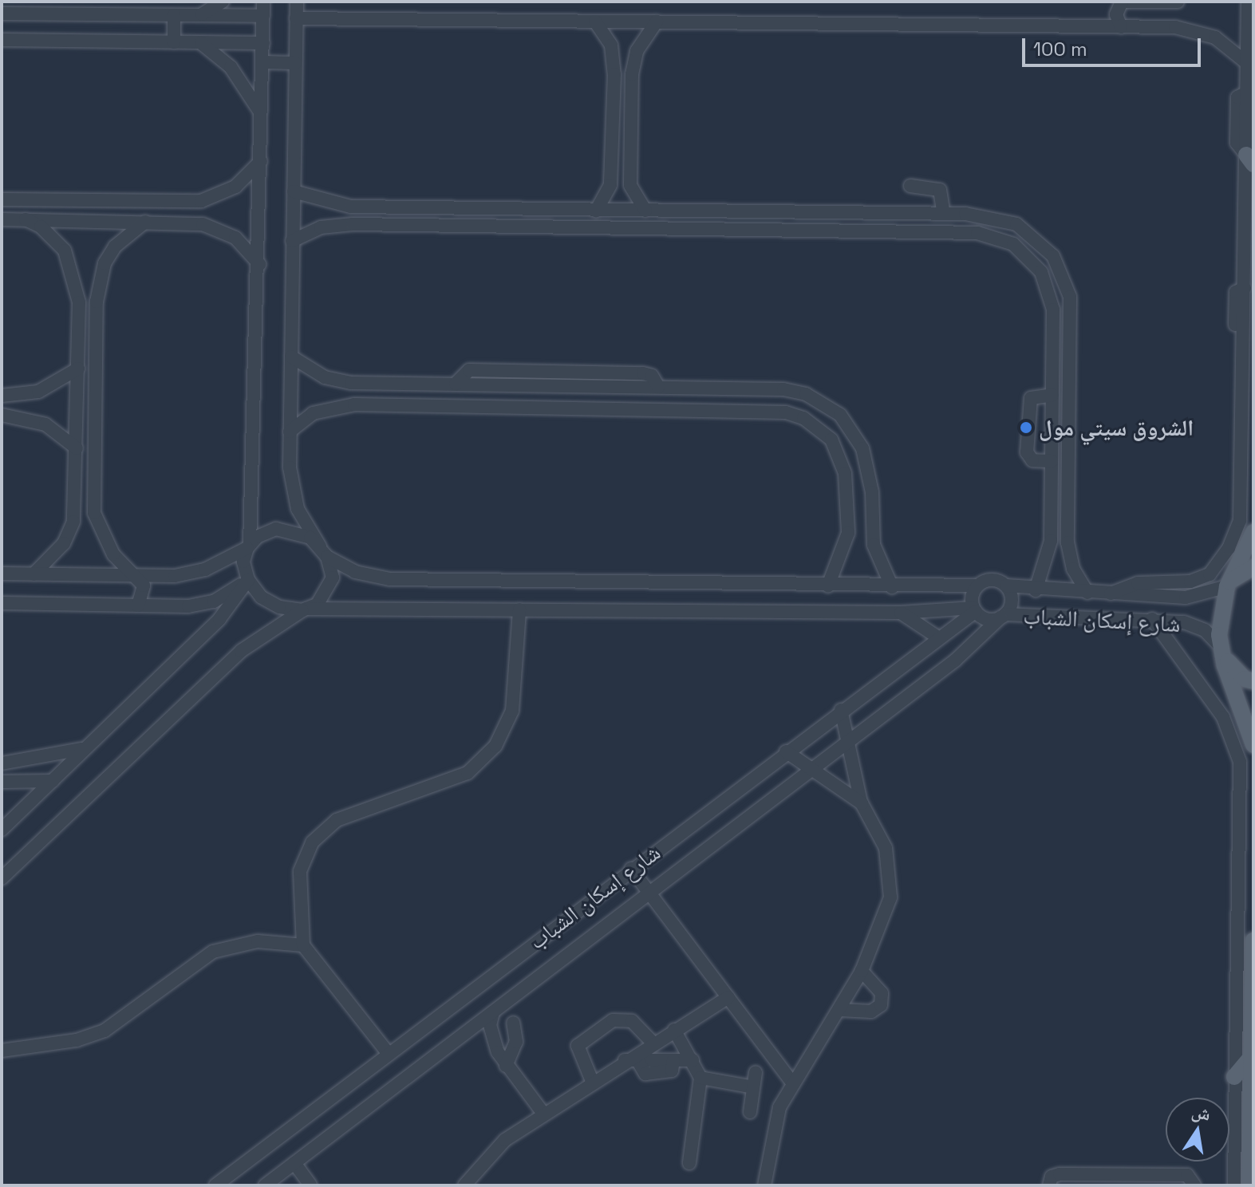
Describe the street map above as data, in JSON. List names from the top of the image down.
{
  "streets": {
    "street": ["شارع إسكان الشباب"]
  },
  "places": ["الشروق سيتي مول"],
  "scale_bar": "100 m",
  "north": "top"
}
